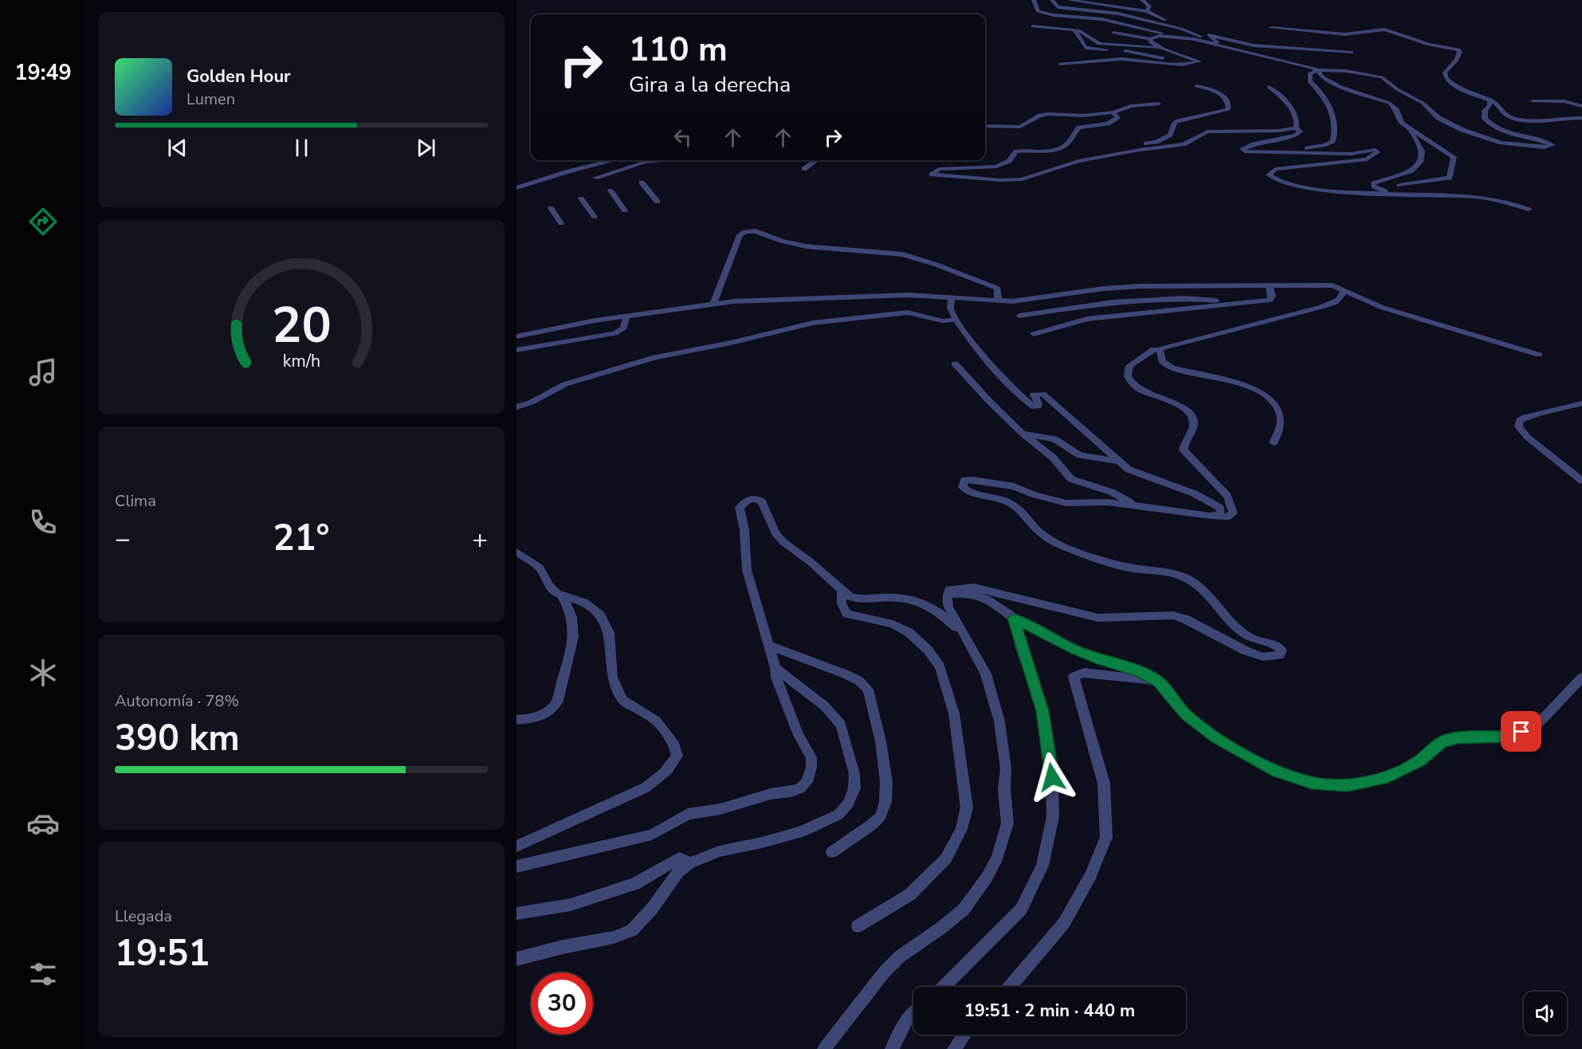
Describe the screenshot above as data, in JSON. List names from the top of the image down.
{
  "page": {
    "tabs": "19:49",
    "turn": ["110 m", "Gira a la derecha"],
    "song": ["Golden Hour", "Lumen"],
    "tile": [
      "Clima",
      ["Autonomía · 78%", "390 km"],
      ["Llegada", "19:51"]
    ],
    "heat": ["−", "21°", "+"],
    "limit": "30",
    "trip": "19:51 · 2 min · 440 m",
    "gauge": ["20", "km/h"]
  }
}
